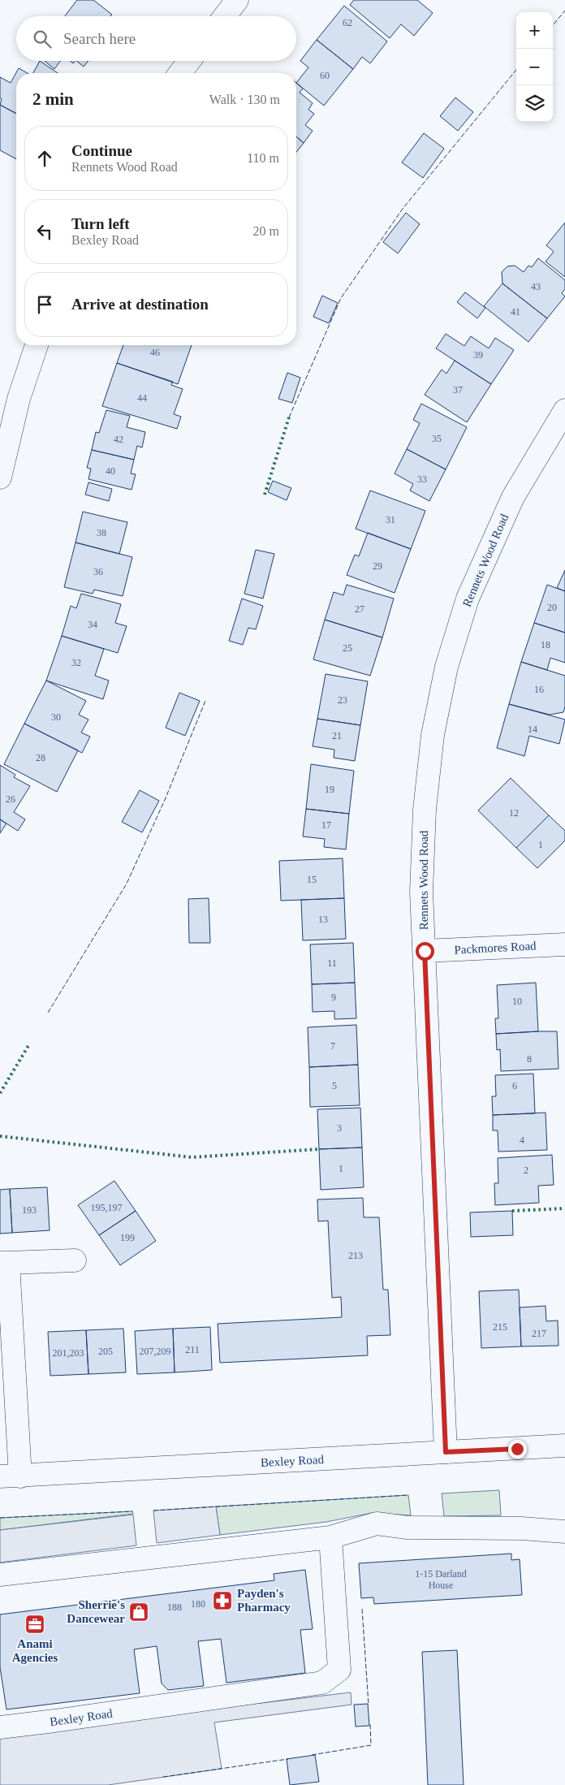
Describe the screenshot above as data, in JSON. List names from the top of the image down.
{
  "streets": {
    "street": ["Rennets Wood Road", "Packmores Road", "Bexley Road"]
  },
  "crossings": [
    ["Rennets Wood Road", "Packmores Road"],
    ["Rennets Wood Road", "Bexley Road"]
  ],
  "places": {
    "pharmacy": ["Payden's Pharmacy"],
    "shop": ["Sherrie's Dancewear"],
    "office": ["Anami Agencies"]
  },
  "house_numbers": [
    "62",
    "60",
    "43",
    "41",
    "46",
    "39",
    "37",
    "44",
    "35",
    "42",
    "40",
    "33",
    "31",
    "38",
    "29",
    "36",
    "20",
    "27",
    "34",
    "18",
    "25",
    "32",
    "16",
    "23",
    "30",
    "14",
    "21",
    "28",
    "19",
    "26",
    "12",
    "17",
    "1",
    "15",
    "13",
    "11",
    "9",
    "10",
    "7",
    "8",
    "5",
    "6",
    "3",
    "4",
    "1",
    "2",
    "195,197",
    "193",
    "199",
    "213",
    "215",
    "217",
    "211",
    "205",
    "207,209",
    "201,203",
    "1-15 Darland House",
    "180",
    "188"
  ],
  "page": {
    "map_buttons": ["+", "−"],
    "search": "Search here",
    "heading": ["2 min", "Walk · 130 m"],
    "list": [
      ["Continue", "Rennets Wood Road", "110 m"],
      ["Turn left", "Bexley Road", "20 m"],
      "Arrive at destination"
    ]
  }
}
